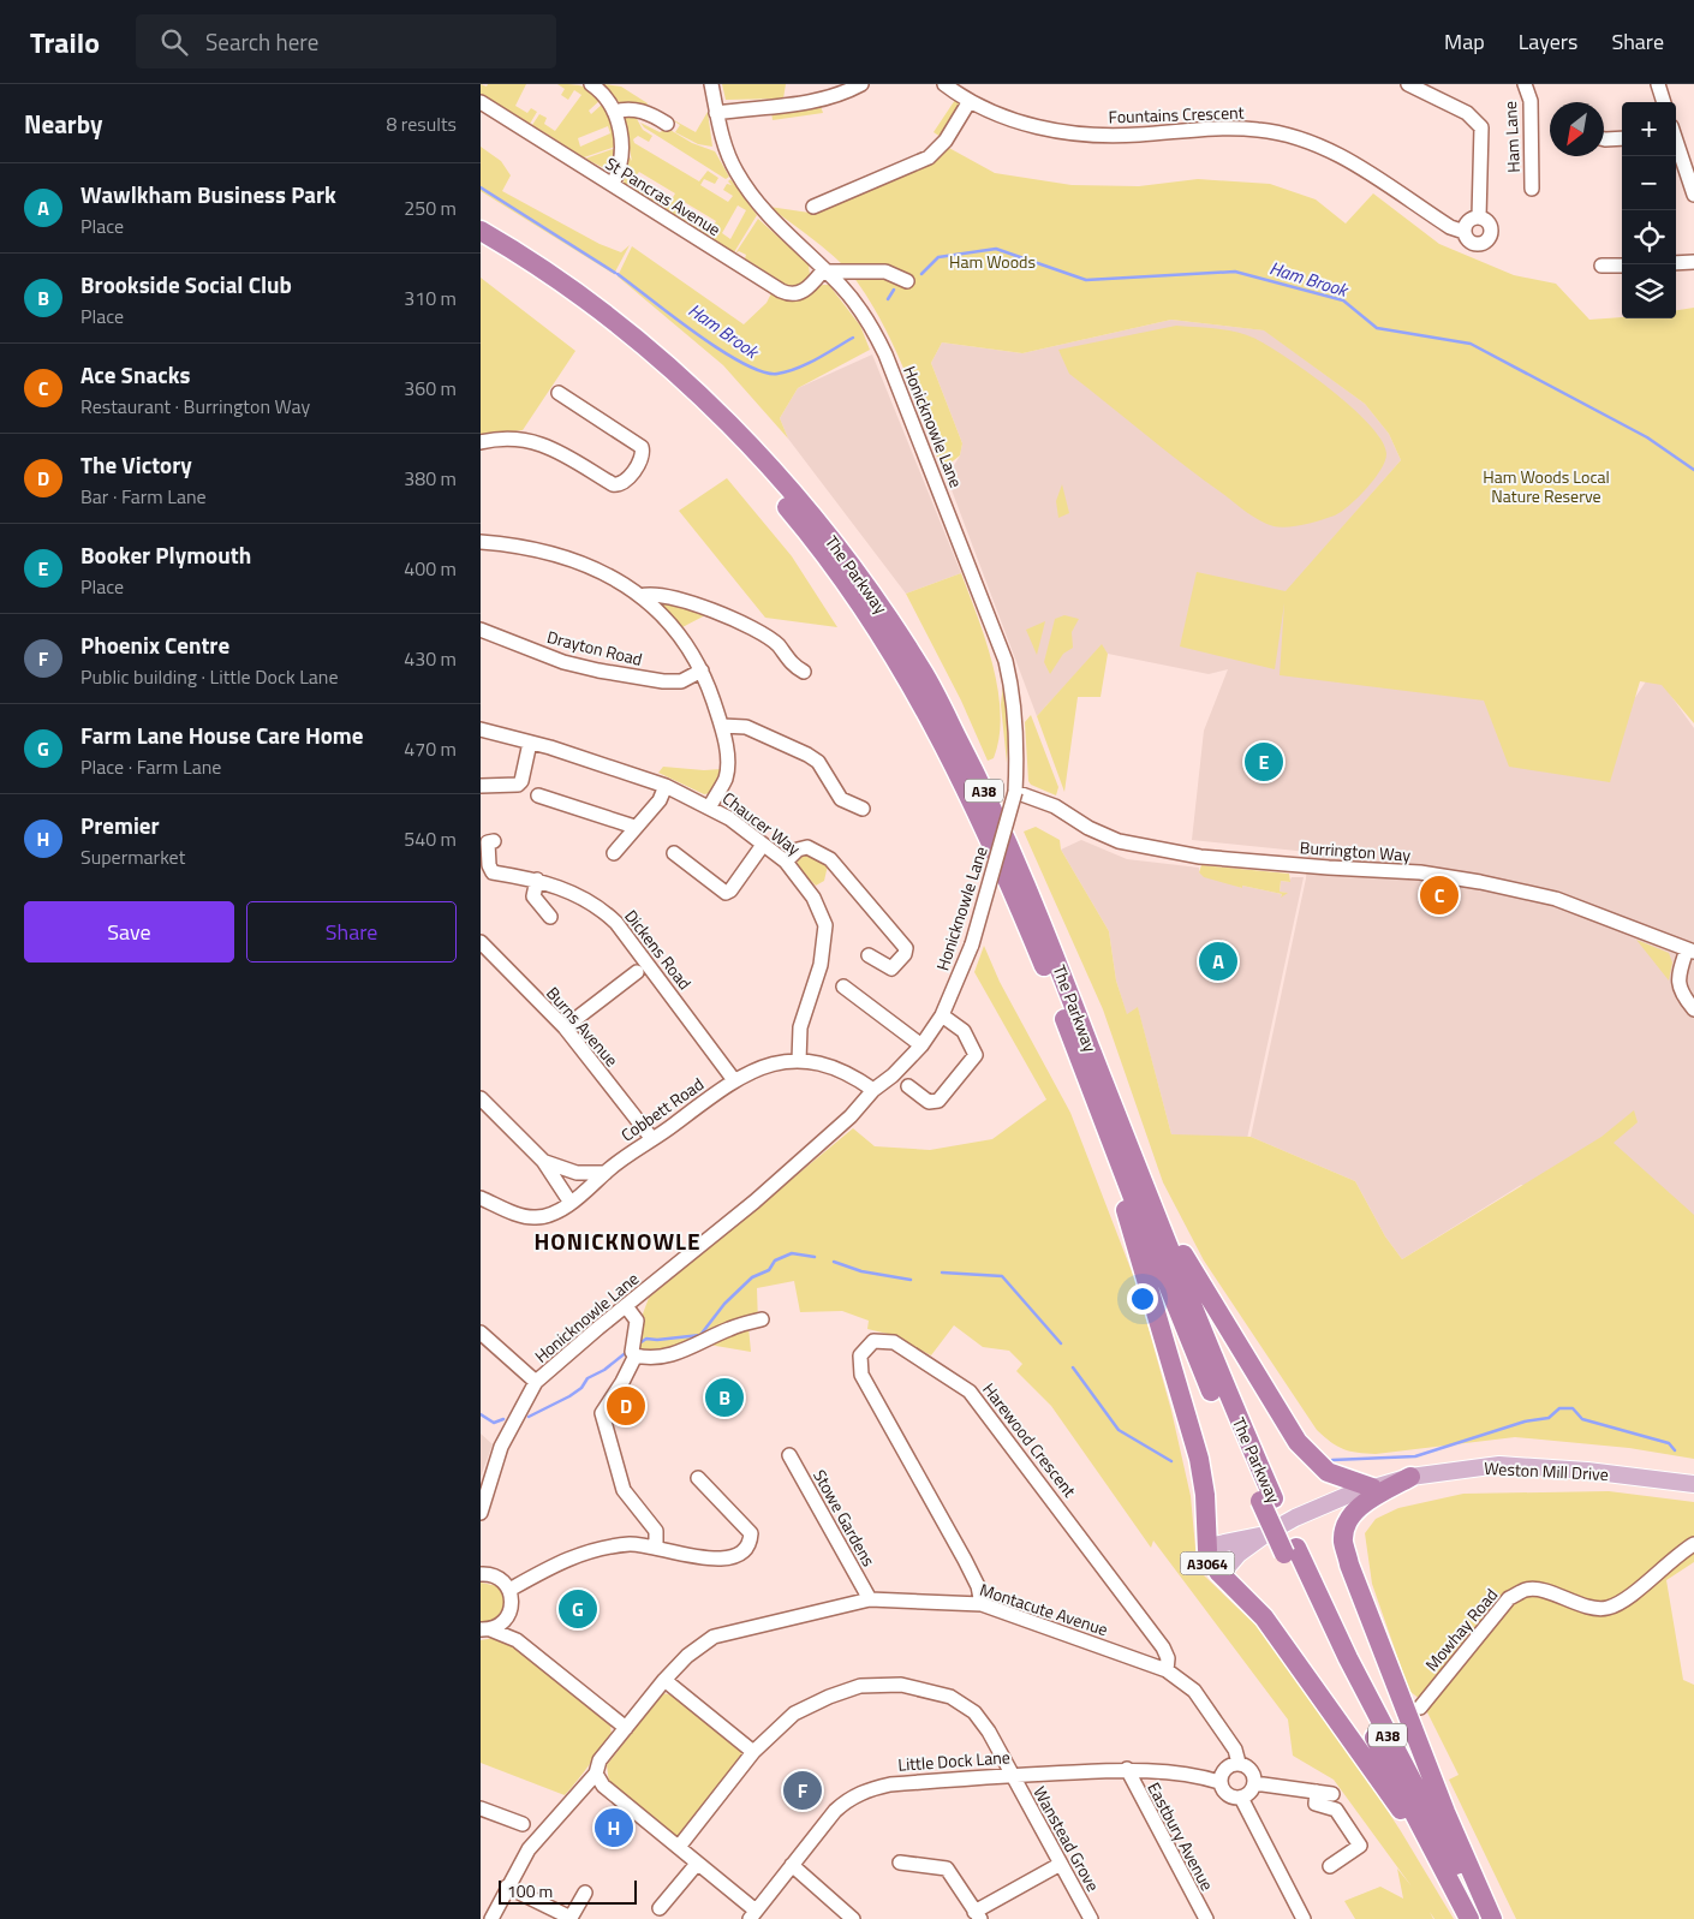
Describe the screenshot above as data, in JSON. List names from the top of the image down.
{
  "streets": {
    "highway": ["The Parkway", "A38"],
    "main road": ["Weston Mill Drive", "A3064"],
    "street": [
      "Fountains Crescent",
      "Ham Lane",
      "St Pancras Avenue",
      "Honicknowle Lane",
      "Drayton Road",
      "Chaucer Way",
      "Burrington Way",
      "Dickens Road",
      "Burns Avenue",
      "Cobbett Road",
      "Harewood Crescent",
      "Stowe Gardens",
      "Montacute Avenue",
      "Mowhay Road",
      "Little Dock Lane",
      "Eastbury Avenue",
      "Wanstead Grove"
    ]
  },
  "crossings": [
    ["St Pancras Avenue", "Honicknowle Lane"],
    ["Honicknowle Lane", "Burrington Way"],
    ["Honicknowle Lane", "Cobbett Road"],
    ["The Parkway", "A38"],
    ["A38", "Weston Mill Drive"],
    ["A38", "A3064"],
    ["Chaucer Way", "Cobbett Road"],
    ["Dickens Road", "Cobbett Road"],
    ["Burns Avenue", "Cobbett Road"],
    ["Harewood Crescent", "Montacute Avenue"],
    ["Weston Mill Drive", "A3064"],
    ["Stowe Gardens", "Montacute Avenue"],
    ["Montacute Avenue", "Little Dock Lane"],
    ["Little Dock Lane", "Eastbury Avenue"],
    ["Little Dock Lane", "Wanstead Grove"]
  ],
  "districts": ["HONICKNOWLE"],
  "water": ["Ham Brook"],
  "parks": ["Ham Woods", "Ham Woods Local Nature Reserve"],
  "scale_bar": "100 m",
  "north": "bottom left",
  "page": {
    "header": "Trailo",
    "search": "Search here",
    "nav": ["Map", "Layers", "Share"],
    "heading": ["Nearby", "8 results"],
    "map_buttons": ["+", "−"],
    "list": [
      {
        "mark": "A",
        "name": "Wawlkham Business Park",
        "note": "Place",
        "value": "250 m"
      },
      {
        "mark": "B",
        "name": "Brookside Social Club",
        "note": "Place",
        "value": "310 m"
      },
      {
        "mark": "C",
        "name": "Ace Snacks",
        "note": "Restaurant · Burrington Way",
        "value": "360 m"
      },
      {
        "mark": "D",
        "name": "The Victory",
        "note": "Bar · Farm Lane",
        "value": "380 m"
      },
      {
        "mark": "E",
        "name": "Booker Plymouth",
        "note": "Place",
        "value": "400 m"
      },
      {
        "mark": "F",
        "name": "Phoenix Centre",
        "note": "Public building · Little Dock Lane",
        "value": "430 m"
      },
      {
        "mark": "G",
        "name": "Farm Lane House Care Home",
        "note": "Place · Farm Lane",
        "value": "470 m"
      },
      {
        "mark": "H",
        "name": "Premier",
        "note": "Supermarket",
        "value": "540 m"
      }
    ],
    "pins": [
      "E",
      "C",
      "A",
      "B",
      "D",
      "G",
      "F",
      "H"
    ],
    "buttons": ["Save", "Share"],
    "scale": "100 m"
  }
}
